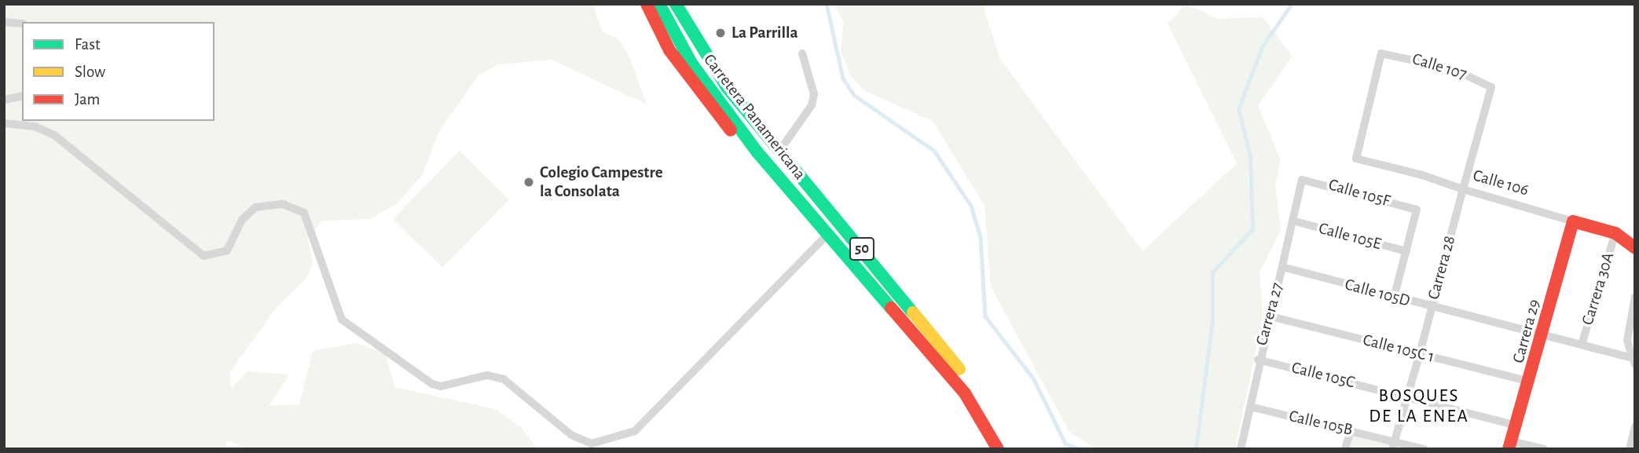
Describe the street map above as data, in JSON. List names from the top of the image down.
{
  "streets": {
    "main road": [
      "Carretera Panamericana",
      "Calle 106",
      "50",
      "Carrera 29"
    ],
    "street": [
      "Calle 107",
      "Calle 105F",
      "Calle 105E",
      "Carrera 28",
      "Carrera 30A",
      "Calle 105D",
      "Carrera 27",
      "Calle 105C 1",
      "Calle 105C",
      "Calle 105B"
    ]
  },
  "crossings": [
    ["Calle 107", "Calle 106"],
    ["Calle 107", "Carrera 28"],
    ["Calle 106", "Carrera 28"],
    ["Calle 106", "Carrera 30A"],
    ["Calle 106", "Carrera 29"],
    ["Calle 105F", "Calle 105E"],
    ["Calle 105F", "Carrera 27"],
    ["Calle 105E", "Carrera 27"],
    ["Carrera 28", "Calle 105D"],
    ["Carrera 28", "Calle 105C 1"],
    ["Carrera 28", "Calle 105C"],
    ["Carrera 28", "Calle 105B"],
    ["Carrera 30A", "Calle 105D"],
    ["Calle 105D", "Carrera 27"],
    ["Calle 105D", "Carrera 29"],
    ["Carrera 27", "Calle 105C 1"],
    ["Carrera 27", "Calle 105C"],
    ["Carrera 27", "Calle 105B"],
    ["Carrera 29", "Calle 105C 1"],
    ["Carrera 29", "Calle 105C"]
  ],
  "districts": ["BOSQUES DE LA ENEA"],
  "places": ["La Parrilla", "Colegio Campestre la Consolata"],
  "legend": ["Fast", "Slow", "Jam"]
}
